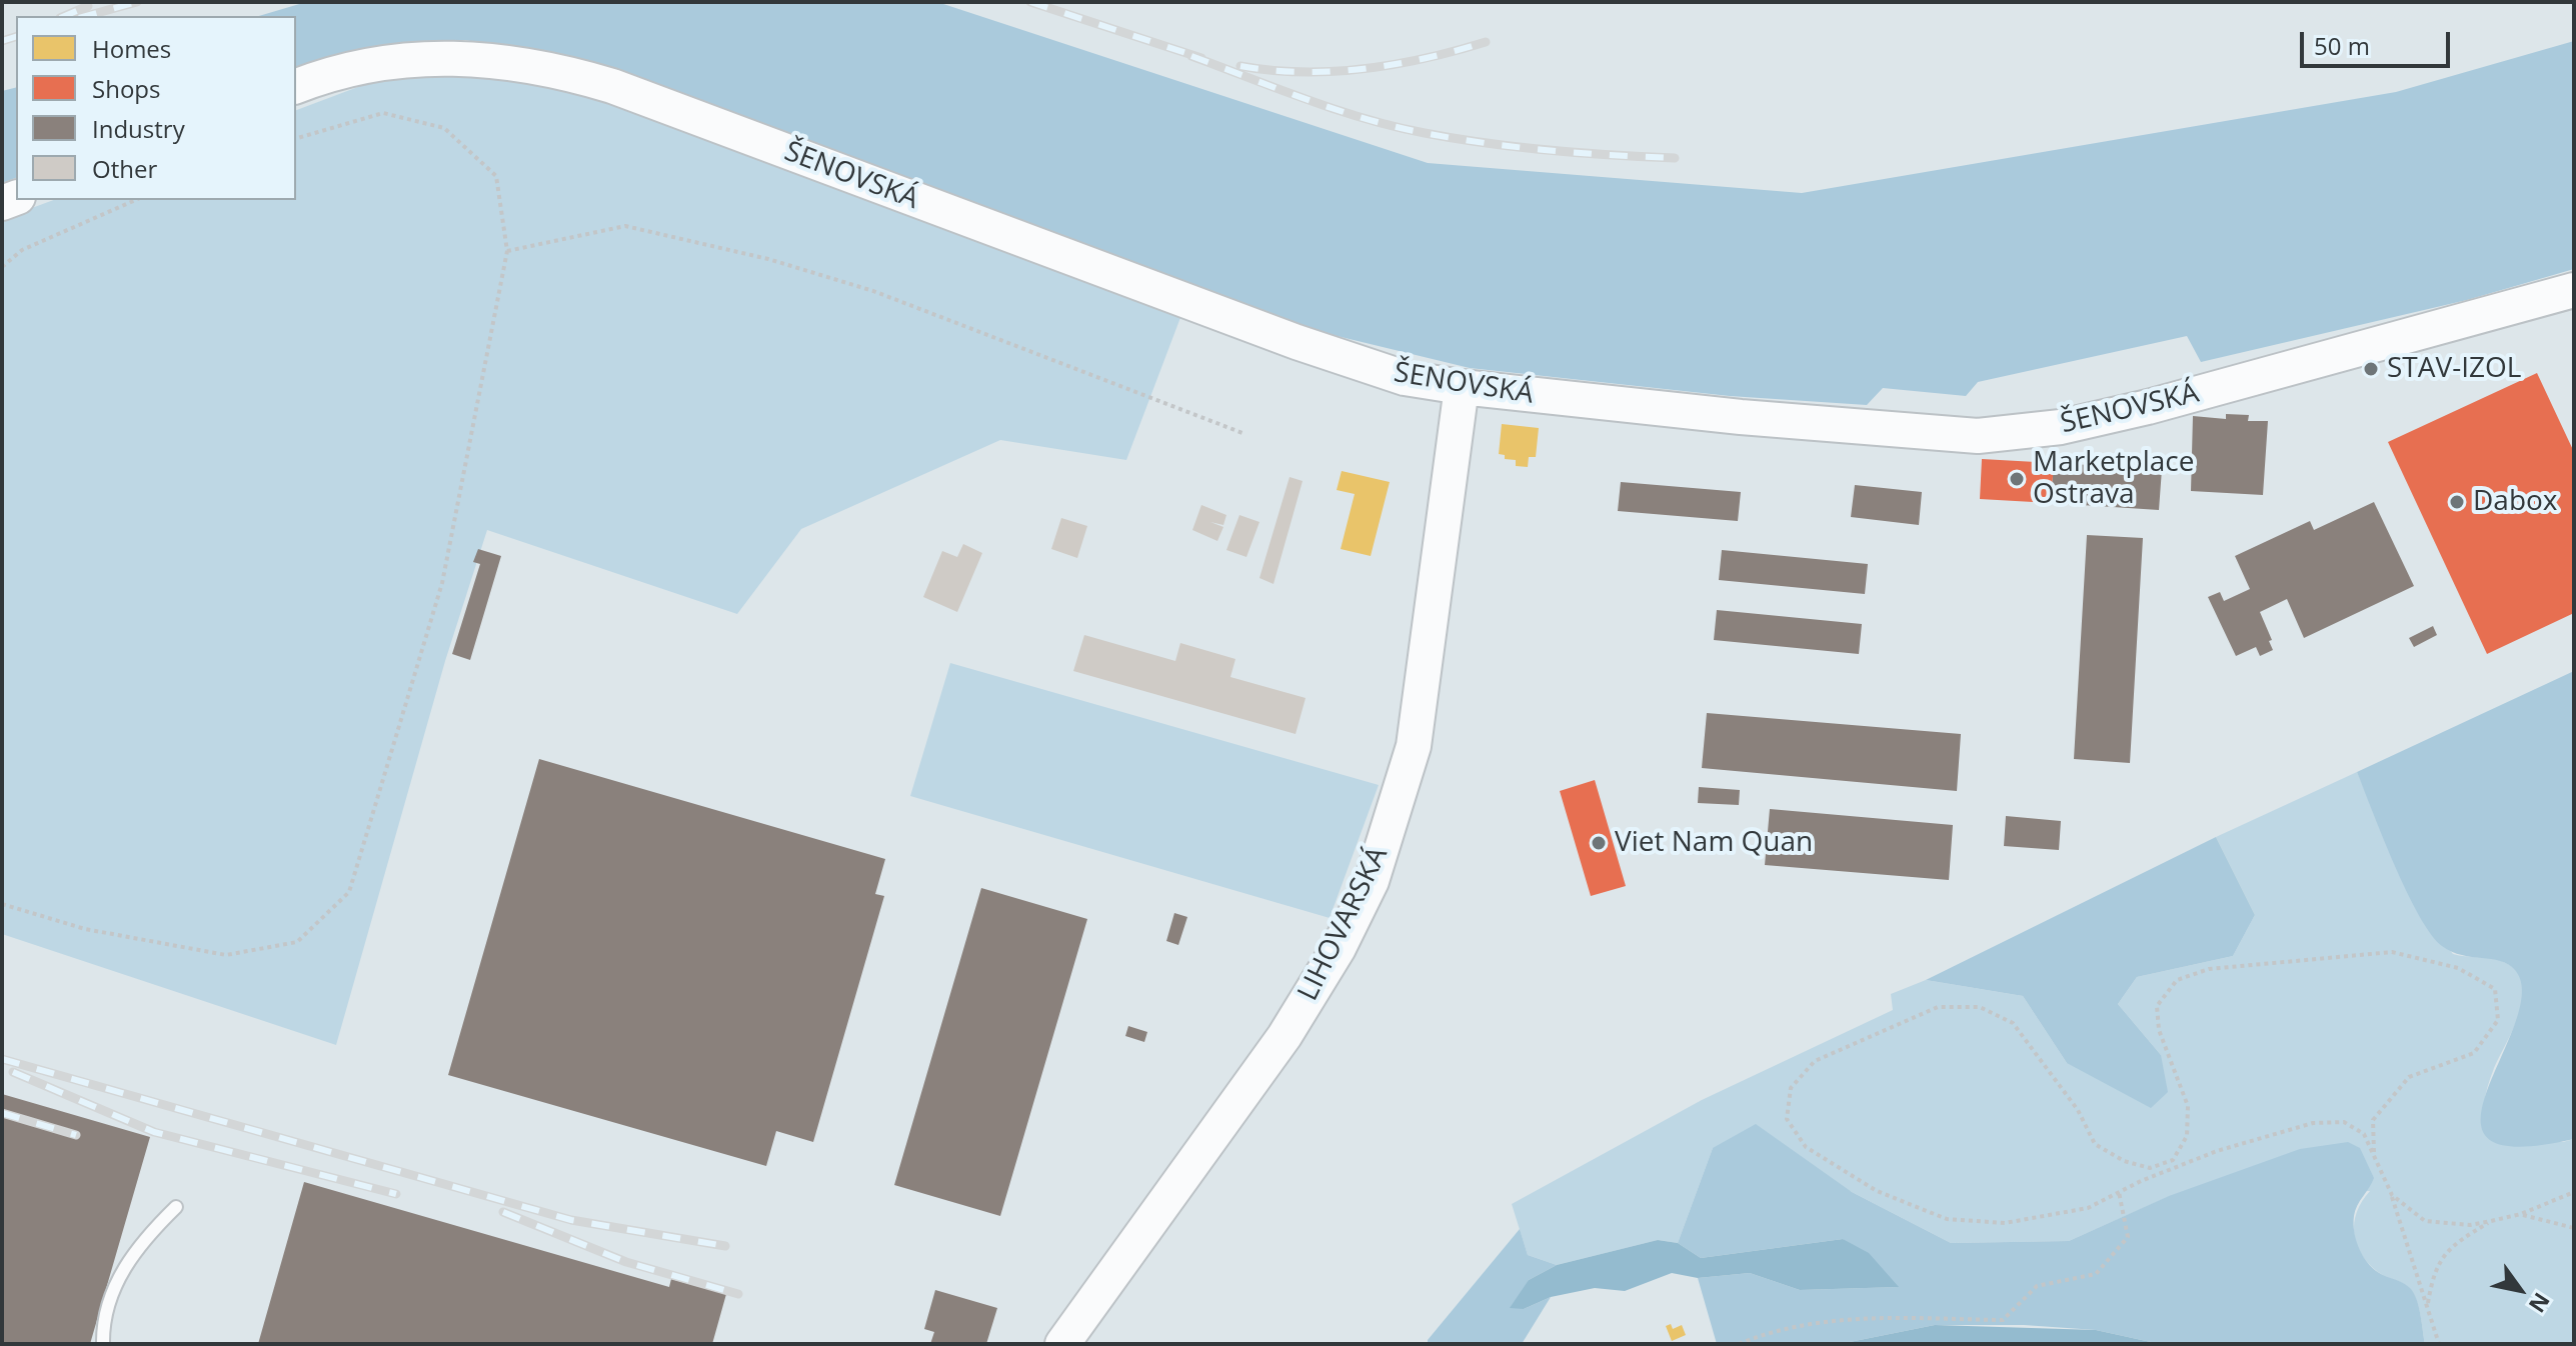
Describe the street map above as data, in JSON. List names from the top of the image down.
{
  "streets": {
    "street": ["ŠENOVSKÁ", "LIHOVARSKÁ"]
  },
  "crossings": [
    ["ŠENOVSKÁ", "LIHOVARSKÁ"]
  ],
  "places": [
    "STAV-IZOL",
    "Marketplace Ostrava",
    "Dabox",
    "Viet Nam Quan"
  ],
  "legend": [
    "Homes",
    "Shops",
    "Industry",
    "Other"
  ],
  "scale_bar": "50 m",
  "north": "bottom right"
}
